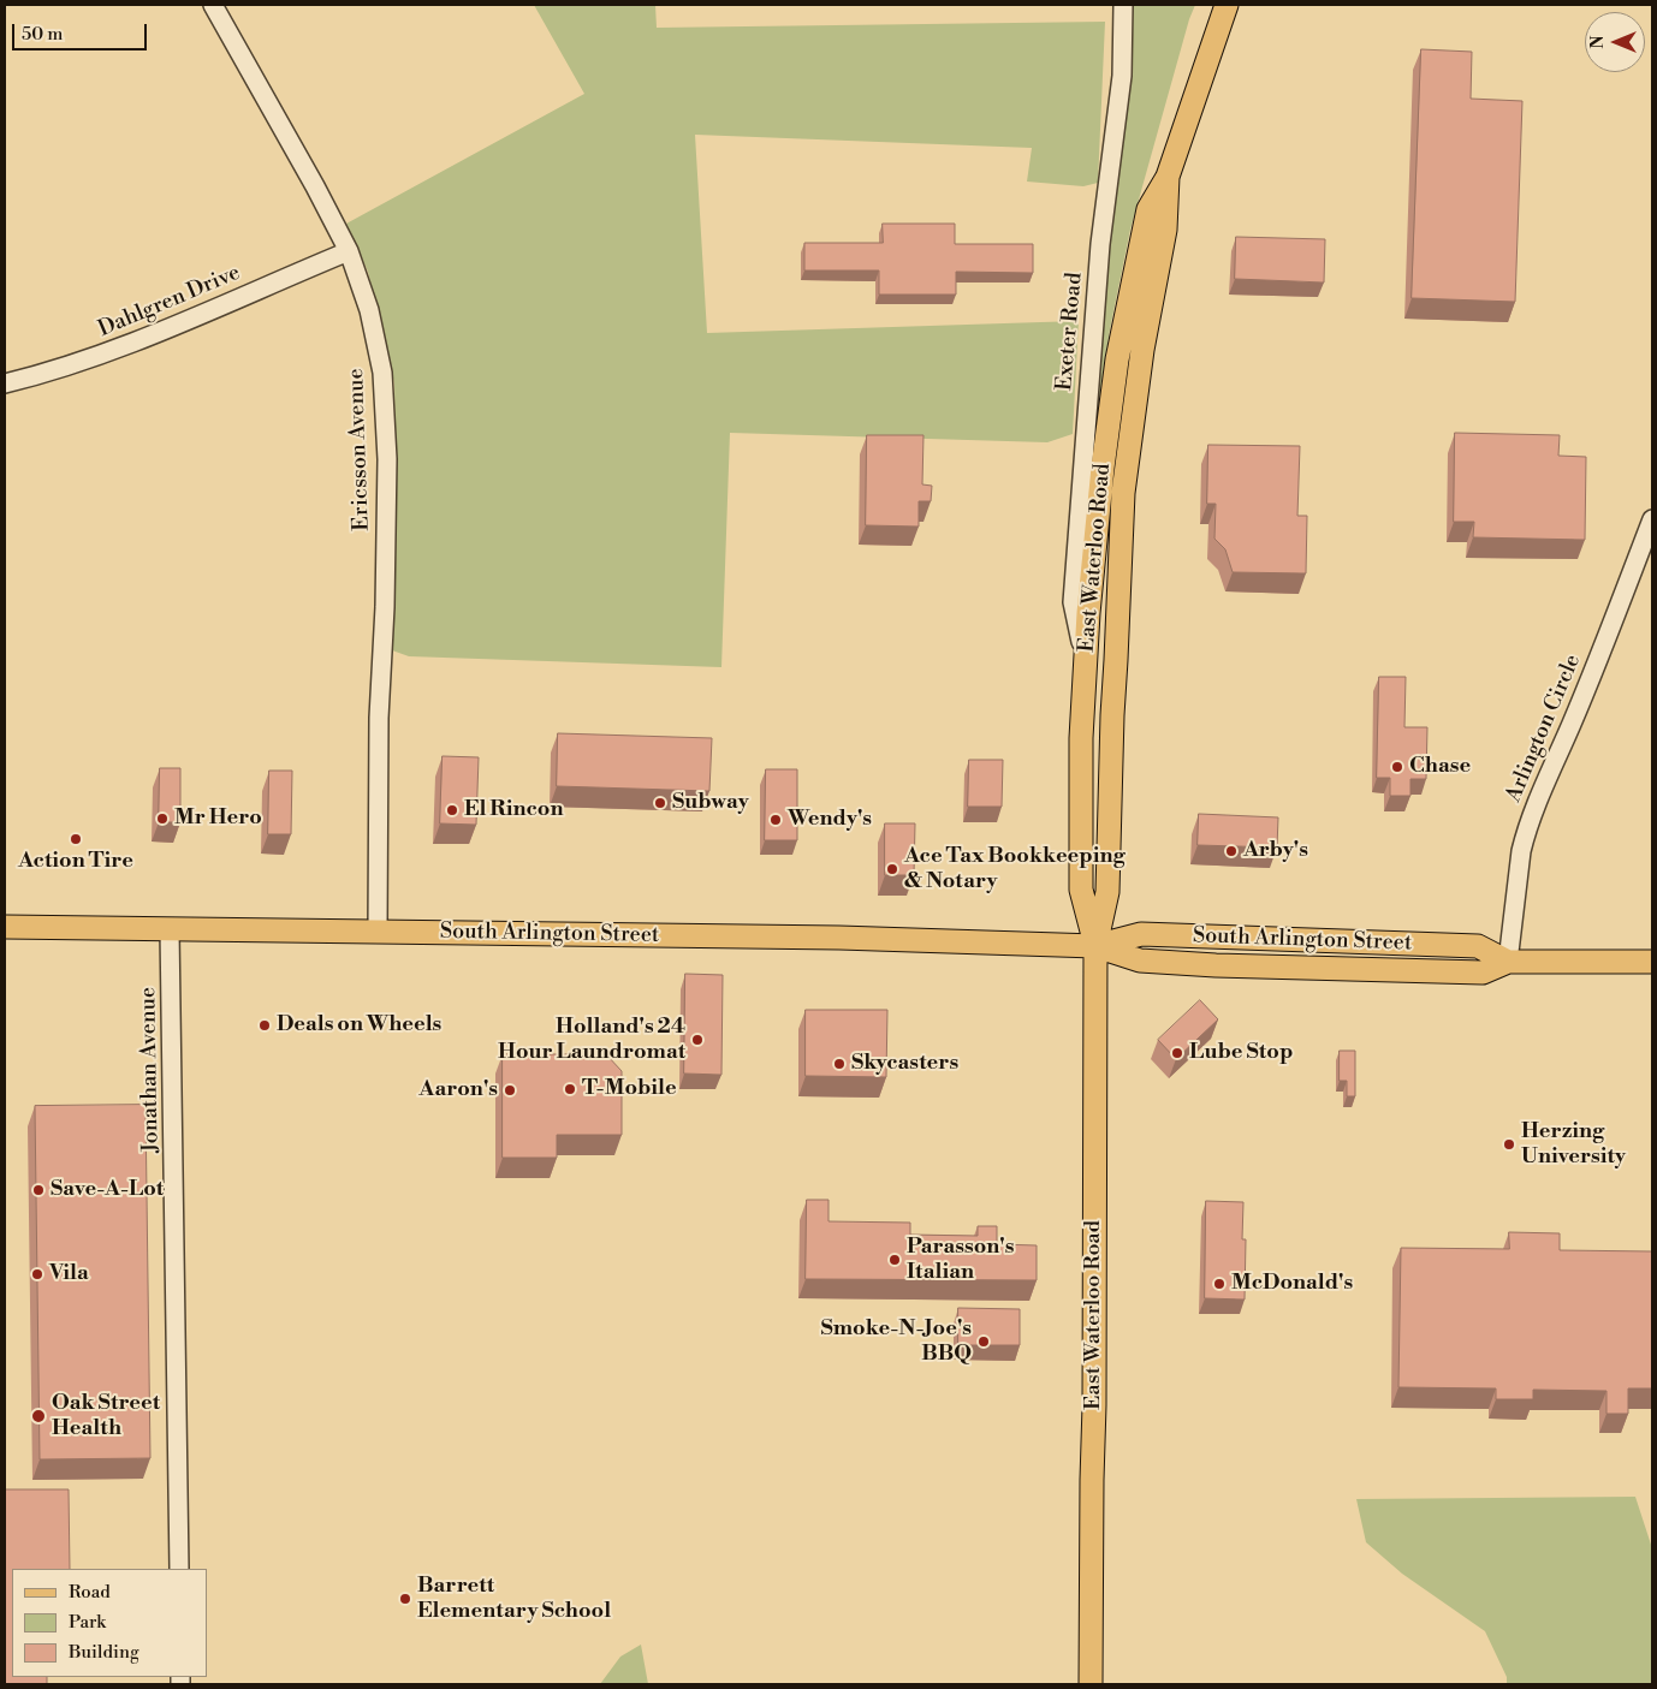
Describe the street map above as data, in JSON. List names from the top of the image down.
{
  "streets": {
    "main road": ["East Waterloo Road", "South Arlington Street"],
    "street": [
      "Dahlgren Drive",
      "Exeter Road",
      "Ericsson Avenue",
      "Arlington Circle",
      "Jonathan Avenue"
    ]
  },
  "crossings": [
    ["Dahlgren Drive", "Ericsson Avenue"],
    ["Exeter Road", "East Waterloo Road"],
    ["Ericsson Avenue", "South Arlington Street"],
    ["East Waterloo Road", "South Arlington Street"],
    ["Arlington Circle", "South Arlington Street"],
    ["South Arlington Street", "Jonathan Avenue"]
  ],
  "places": [
    "Chase",
    "Subway",
    "El Rincon",
    "Mr Hero",
    "Wendy's",
    "Action Tire",
    "Arby's",
    "Ace Tax Bookkeeping & Notary",
    "Deals on Wheels",
    "Holland's 24 Hour Laundromat",
    "Lube Stop",
    "Skycasters",
    "T-Mobile",
    "Aaron's",
    "Herzing University",
    "Save-A-Lot",
    "Parasson's Italian",
    "Vila",
    "McDonald's",
    "Smoke-N-Joe's BBQ",
    "Oak Street Health",
    "Barrett Elementary School"
  ],
  "legend": ["Road", "Park", "Building"],
  "scale_bar": "50 m",
  "north": "left"
}
